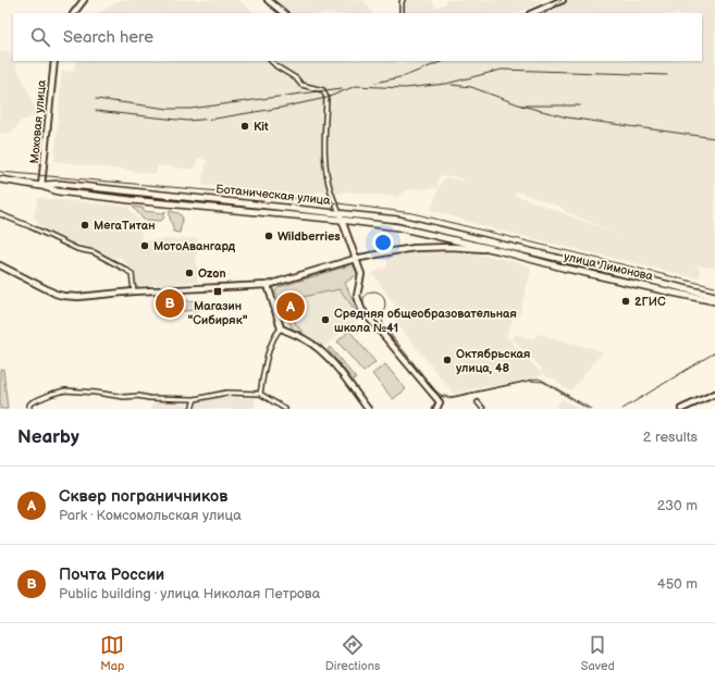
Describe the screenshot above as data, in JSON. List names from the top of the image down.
{
  "streets": {
    "main road": ["Моховая улица", "Ботаническая улица", "улица Лимонова"]
  },
  "crossings": [
    ["Моховая улица", "Ботаническая улица"],
    ["Ботаническая улица", "улица Лимонова"]
  ],
  "places": {
    "other": [
      "Kit",
      "МегаТитан",
      "Wildberries",
      "МотоАвангард",
      "Ozon",
      "2ГИС",
      "Средняя общеобразовательная школа №41",
      "Октябрьская улица, 48"
    ],
    "transit": ["Магазин \"Сибиряк\""]
  },
  "page": {
    "search": "Search here",
    "pins": ["B", "A"],
    "heading": ["Nearby", "2 results"],
    "list": [
      {
        "mark": "A",
        "name": "Сквер пограничников",
        "note": "Park · Комсомольская улица",
        "value": "230 m"
      },
      {
        "mark": "B",
        "name": "Почта России",
        "note": "Public building · улица Николая Петрова",
        "value": "450 m"
      }
    ],
    "nav": ["Map", "Directions", "Saved"]
  }
}
